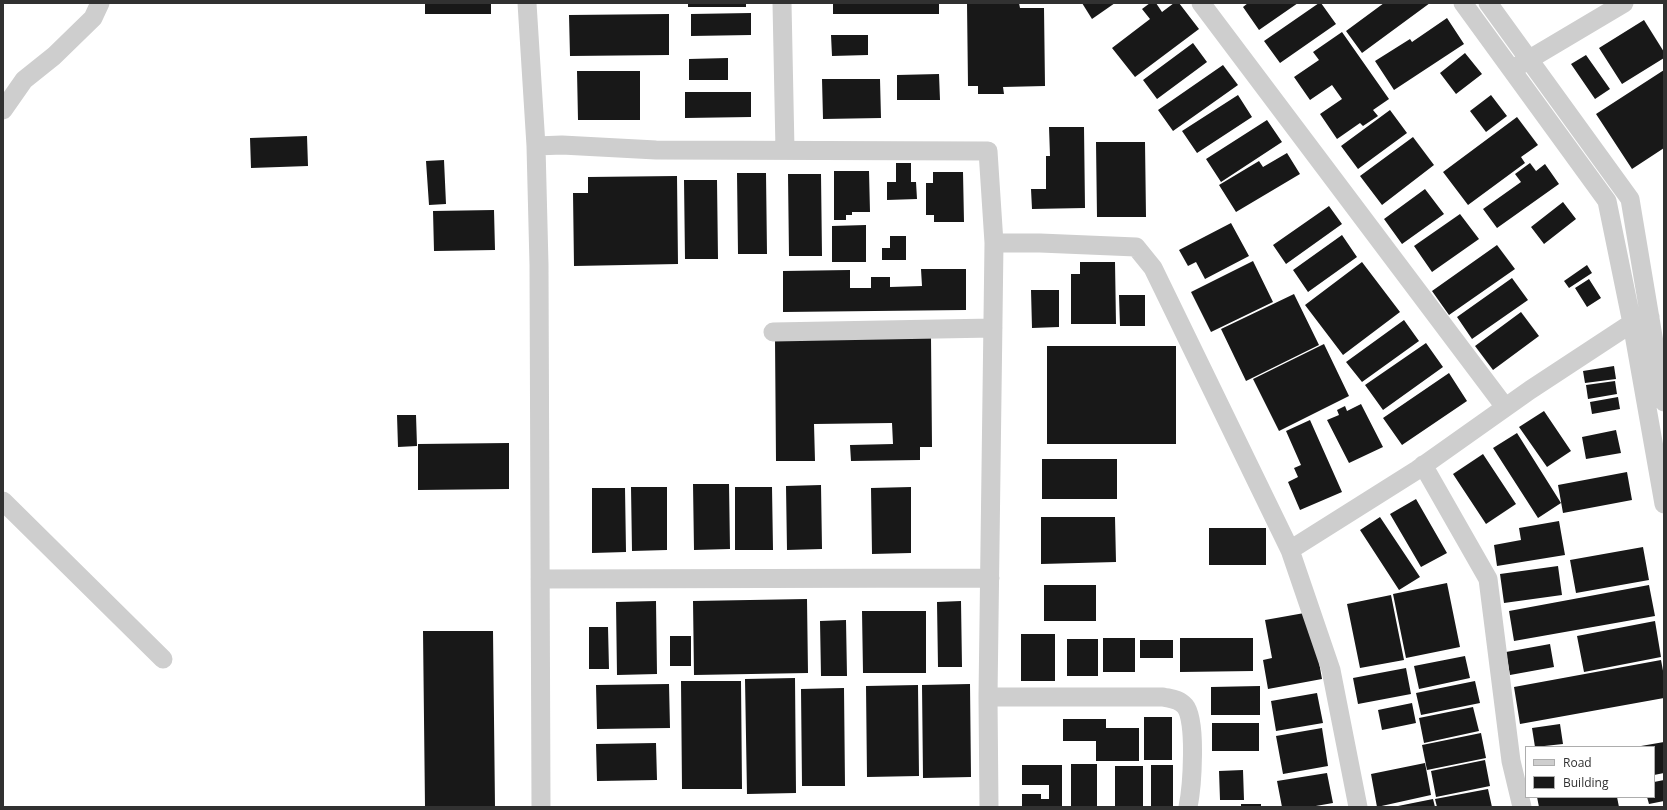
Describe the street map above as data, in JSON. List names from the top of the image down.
{
  "legend": ["Road", "Building"]
}
